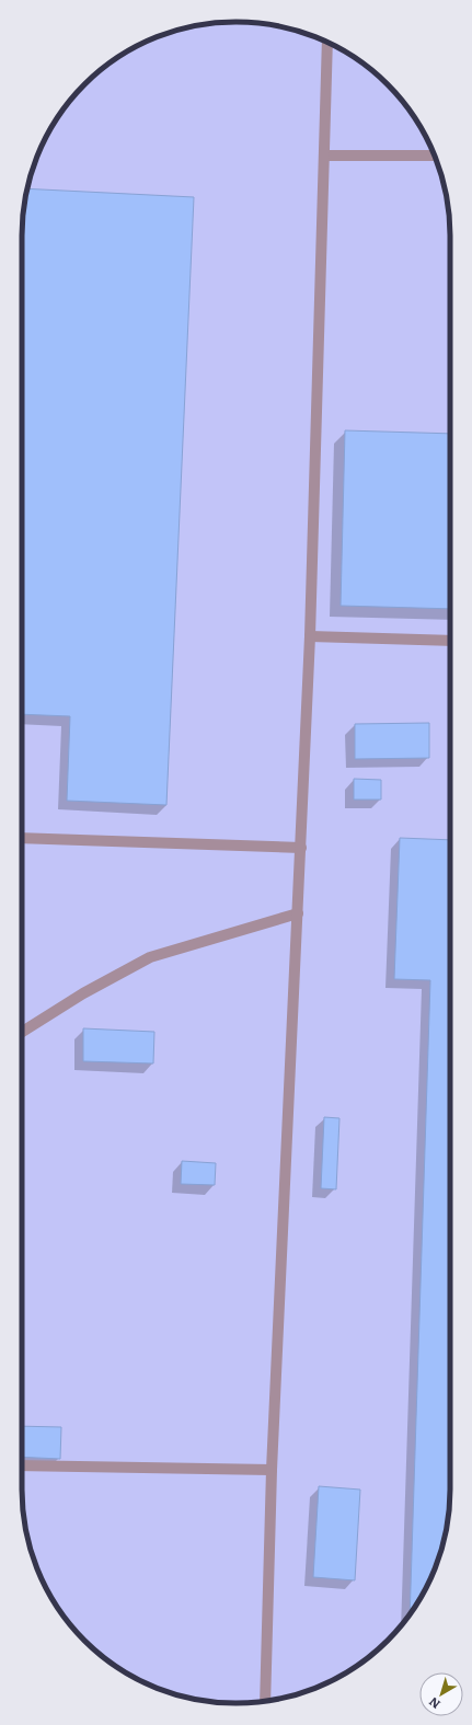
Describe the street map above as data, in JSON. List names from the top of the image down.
{
  "north": "bottom left"
}
